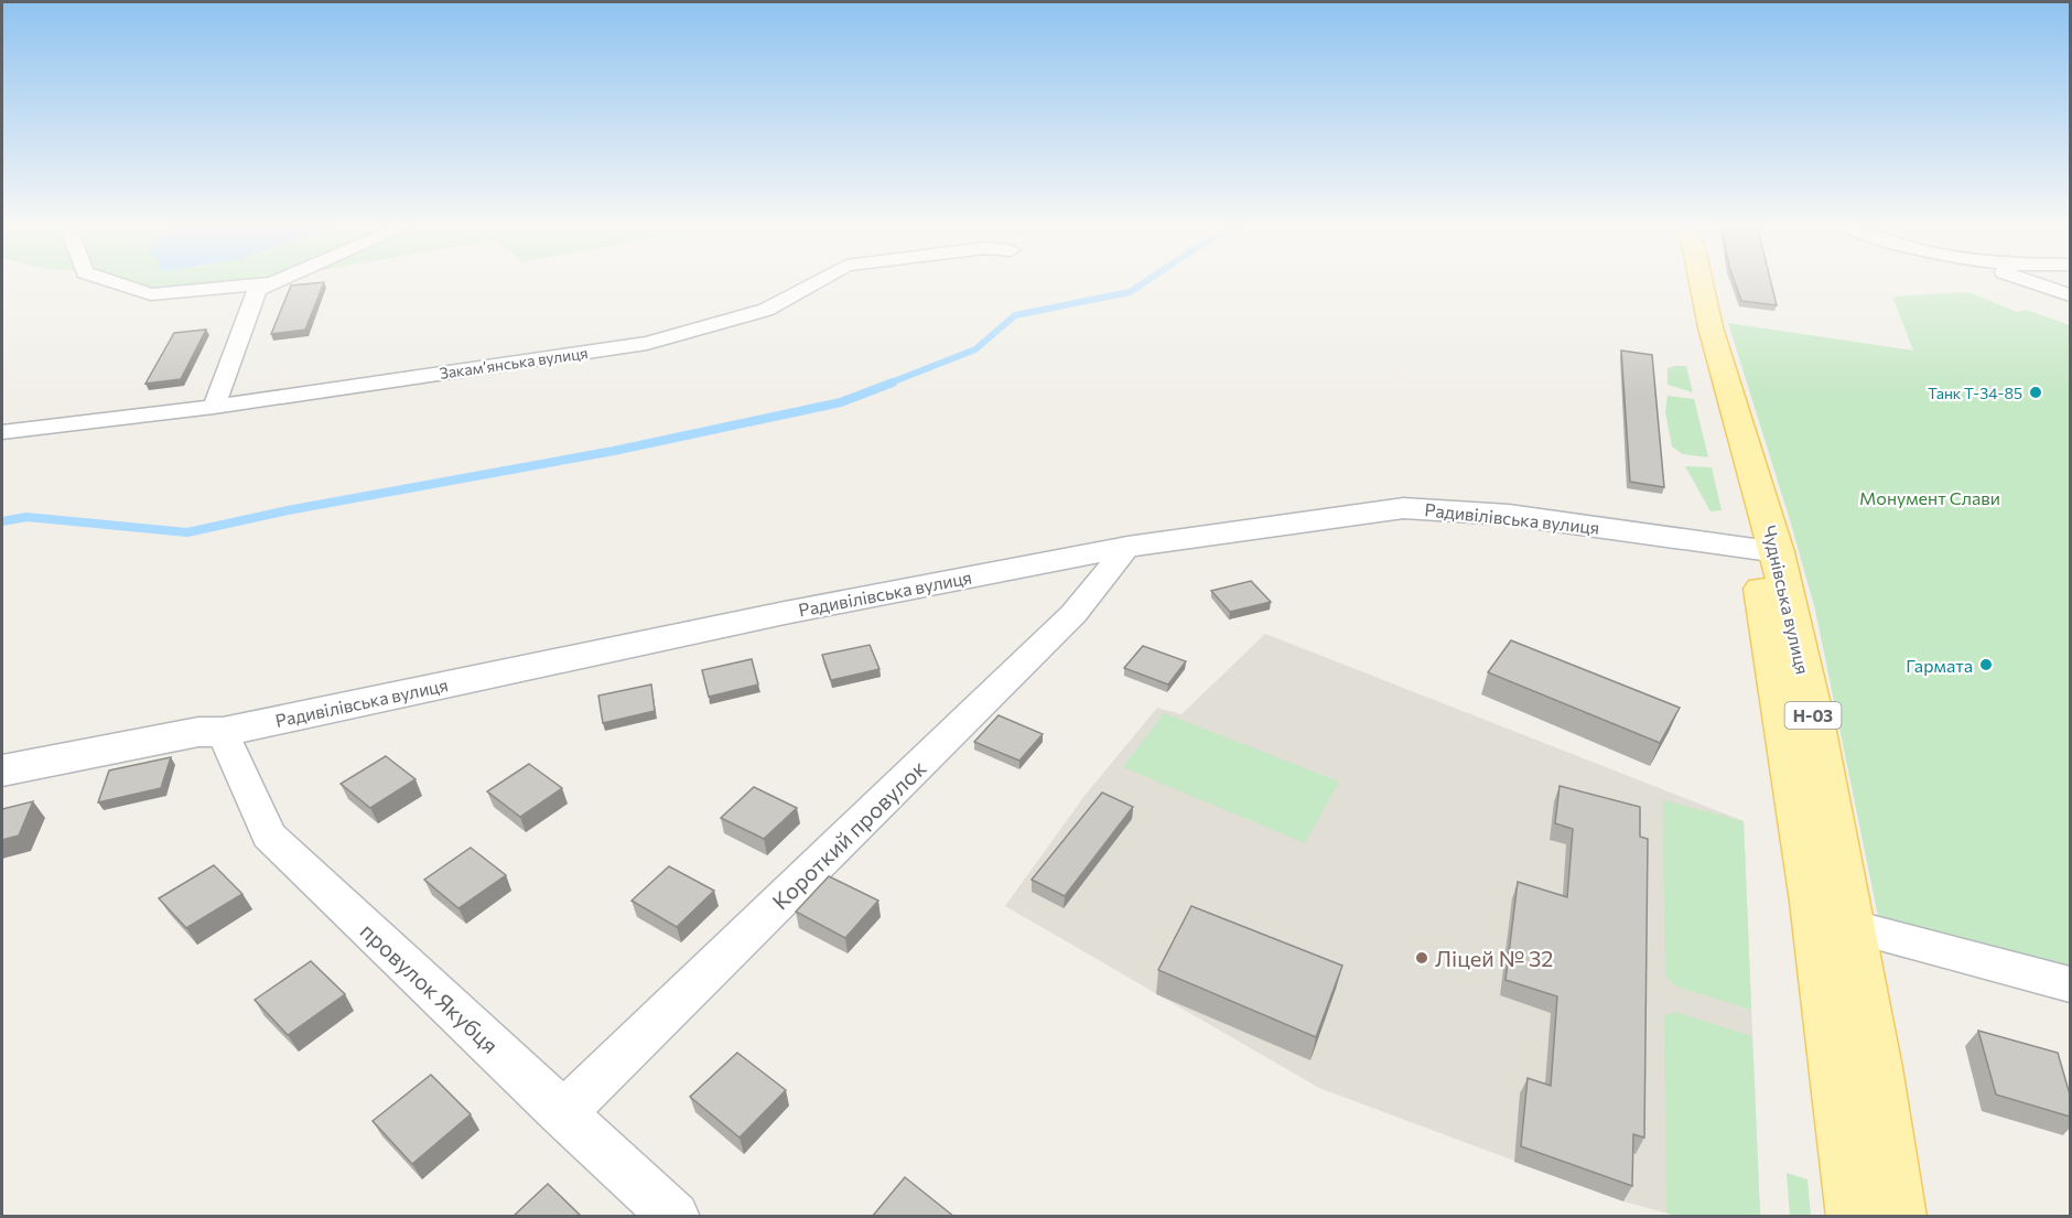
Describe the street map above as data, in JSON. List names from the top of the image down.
{
  "streets": {
    "main road": ["Чуднівська вулиця", "Н-03"],
    "street": [
      "Закамʼянська вулиця",
      "Радивілівська вулиця",
      "Короткий провулок",
      "провулок Якубця"
    ]
  },
  "crossings": [
    ["Радивілівська вулиця", "Чуднівська вулиця"],
    ["Радивілівська вулиця", "Короткий провулок"],
    ["Радивілівська вулиця", "провулок Якубця"],
    ["Короткий провулок", "провулок Якубця"]
  ],
  "parks": ["Монумент Слави"],
  "places": ["Танк Т-34-85", "Гармата", "Ліцей № 32"]
}
